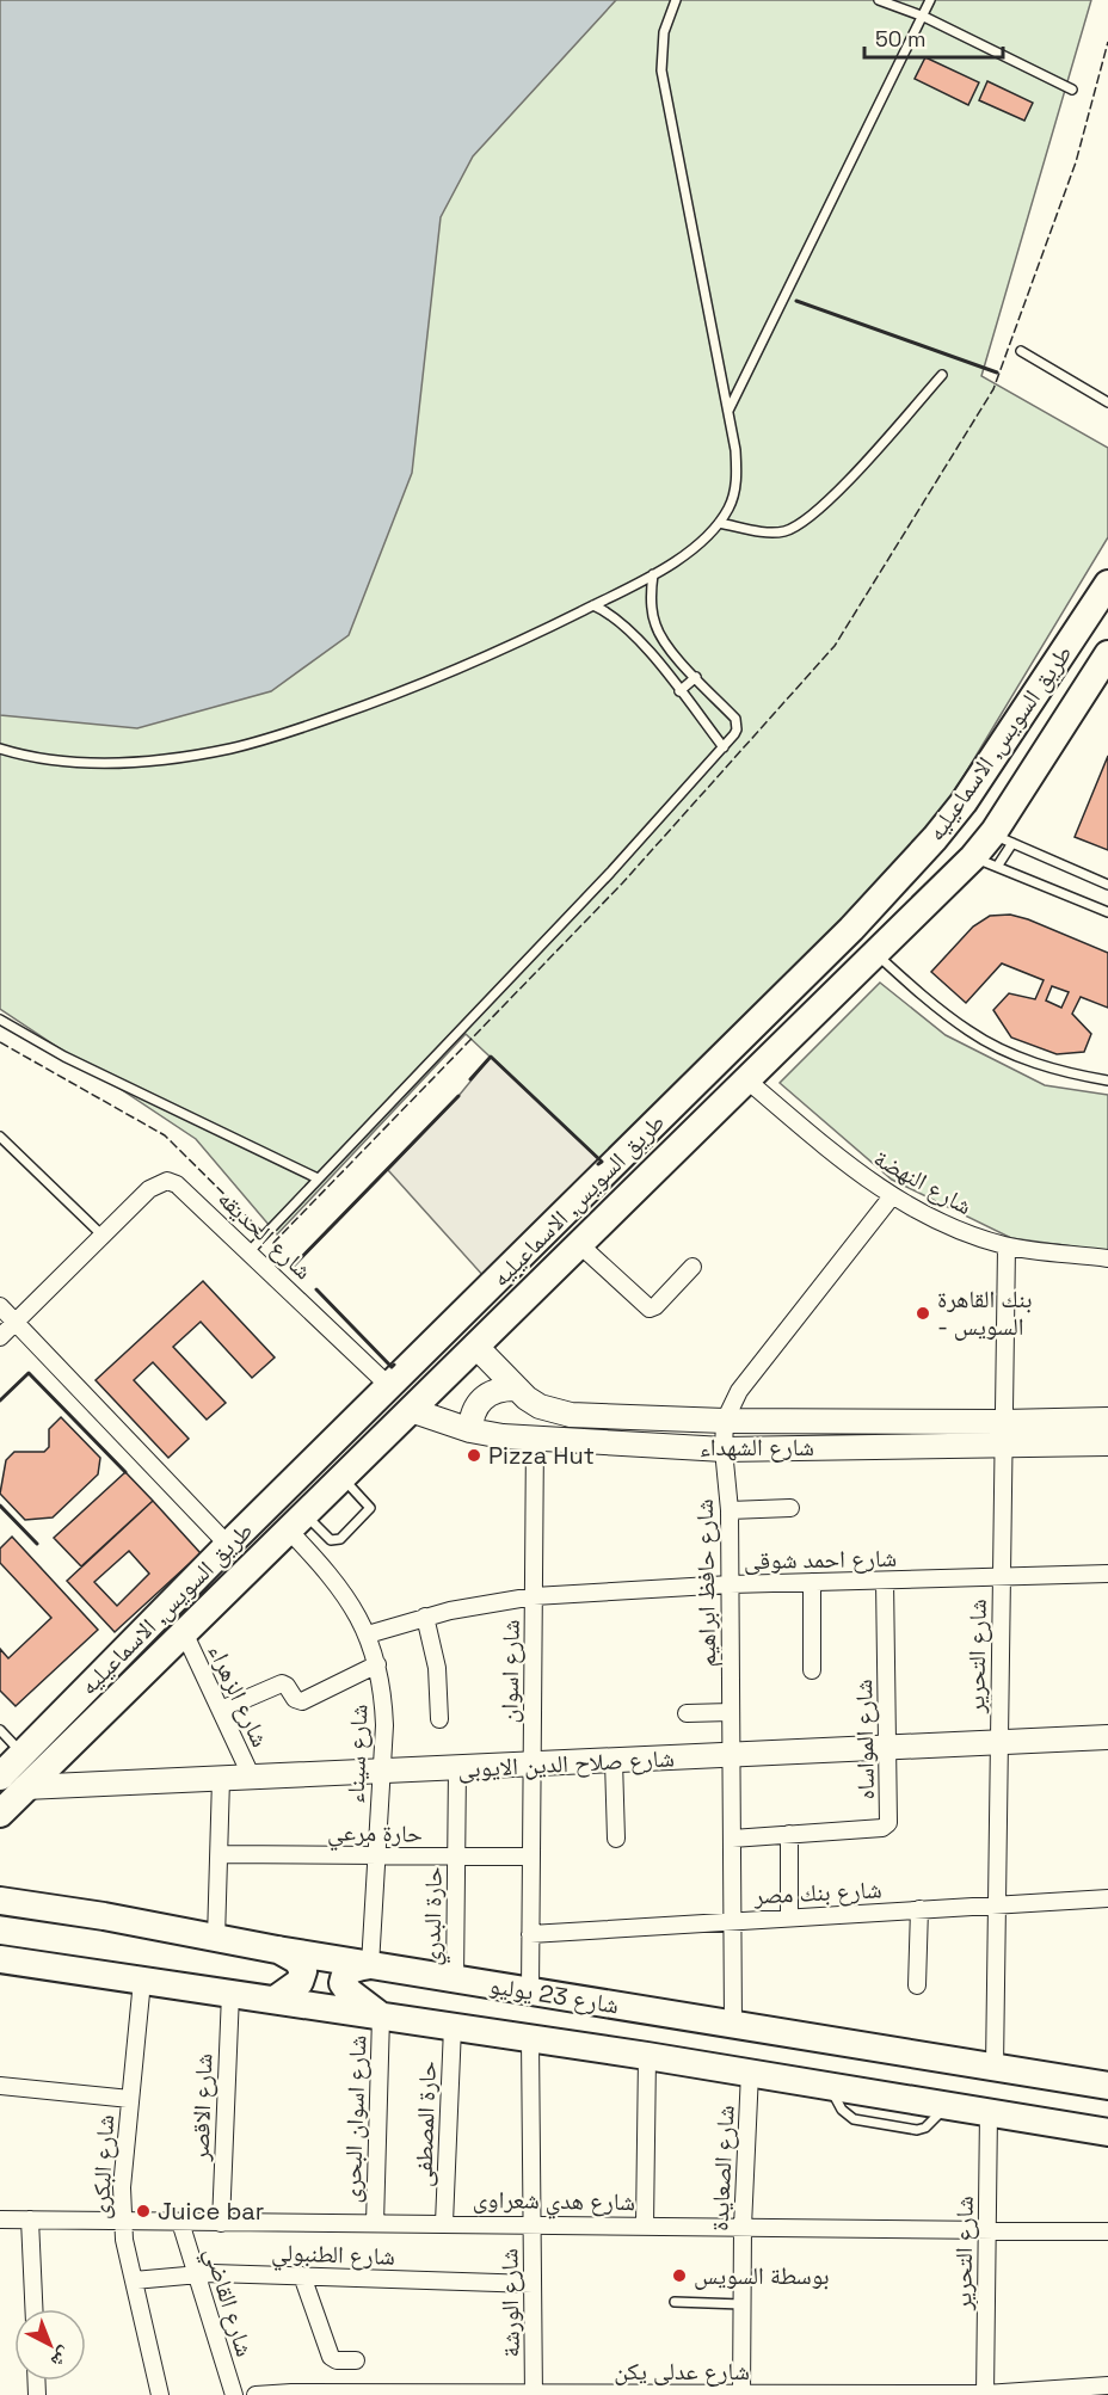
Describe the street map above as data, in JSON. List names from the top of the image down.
{
  "streets": {
    "main road": ["طريق السويس, الاسماعيليه", "شارع 23 يوليو"],
    "street": [
      "شارع النهضة",
      "شارع الحديقه",
      "شارع الشهداء",
      "شارع احمد شوقى",
      "شارع حافظ ابراهيم",
      "شارع التحرير",
      "شارع اسوان",
      "شارع الزهراء",
      "شارع المواساه",
      "شارع سيناء",
      "شارع صلاح الدين الايوبى",
      "حارة مرعي",
      "شارع بنك مصر",
      "حارة البدري",
      "شارع الاقصر",
      "شارع اسوان البحرى",
      "حارة المصطفى",
      "شارع البكرى",
      "شارع الصعايدة",
      "شارع هدي شعراوى",
      "شارع الطنبولي",
      "شارع القاضي",
      "شارع الورشة",
      "شارع عدلى يكن"
    ]
  },
  "crossings": [
    ["طريق السويس, الاسماعيليه", "شارع النهضة"],
    ["طريق السويس, الاسماعيليه", "شارع الحديقه"],
    ["طريق السويس, الاسماعيليه", "شارع الشهداء"],
    ["طريق السويس, الاسماعيليه", "شارع الزهراء"],
    ["طريق السويس, الاسماعيليه", "شارع سيناء"],
    ["طريق السويس, الاسماعيليه", "شارع صلاح الدين الايوبى"],
    ["شارع النهضة", "شارع حافظ ابراهيم"],
    ["شارع النهضة", "شارع التحرير"],
    ["شارع الشهداء", "شارع حافظ ابراهيم"],
    ["شارع الشهداء", "شارع التحرير"],
    ["شارع الشهداء", "شارع اسوان"],
    ["شارع احمد شوقى", "شارع حافظ ابراهيم"],
    ["شارع احمد شوقى", "شارع التحرير"],
    ["شارع احمد شوقى", "شارع اسوان"],
    ["شارع احمد شوقى", "شارع المواساه"],
    ["شارع احمد شوقى", "شارع سيناء"],
    ["شارع حافظ ابراهيم", "شارع المواساه"],
    ["شارع حافظ ابراهيم", "شارع صلاح الدين الايوبى"],
    ["شارع حافظ ابراهيم", "شارع بنك مصر"],
    ["شارع حافظ ابراهيم", "شارع 23 يوليو"],
    ["شارع التحرير", "شارع صلاح الدين الايوبى"],
    ["شارع التحرير", "شارع بنك مصر"],
    ["شارع التحرير", "شارع 23 يوليو"],
    ["شارع التحرير", "شارع هدي شعراوى"],
    ["شارع التحرير", "شارع عدلى يكن"],
    ["شارع اسوان", "شارع صلاح الدين الايوبى"],
    ["شارع اسوان", "حارة مرعي"],
    ["شارع اسوان", "شارع بنك مصر"],
    ["شارع اسوان", "شارع 23 يوليو"],
    ["شارع الزهراء", "شارع صلاح الدين الايوبى"],
    ["شارع المواساه", "شارع صلاح الدين الايوبى"],
    ["شارع سيناء", "شارع صلاح الدين الايوبى"],
    ["شارع سيناء", "حارة مرعي"],
    ["شارع سيناء", "شارع 23 يوليو"],
    ["شارع صلاح الدين الايوبى", "حارة البدري"],
    ["حارة مرعي", "حارة البدري"],
    ["حارة البدري", "شارع 23 يوليو"],
    ["شارع 23 يوليو", "شارع الاقصر"],
    ["شارع 23 يوليو", "شارع اسوان البحرى"],
    ["شارع 23 يوليو", "حارة المصطفى"],
    ["شارع 23 يوليو", "شارع البكرى"],
    ["شارع 23 يوليو", "شارع الصعايدة"],
    ["شارع 23 يوليو", "شارع الورشة"],
    ["شارع الاقصر", "شارع هدي شعراوى"],
    ["شارع اسوان البحرى", "شارع هدي شعراوى"],
    ["حارة المصطفى", "شارع هدي شعراوى"],
    ["شارع البكرى", "شارع هدي شعراوى"],
    ["شارع البكرى", "شارع الطنبولي"],
    ["شارع الصعايدة", "شارع هدي شعراوى"],
    ["شارع الصعايدة", "شارع عدلى يكن"],
    ["شارع هدي شعراوى", "شارع القاضي"],
    ["شارع هدي شعراوى", "شارع الورشة"],
    ["شارع الطنبولي", "شارع القاضي"],
    ["شارع الطنبولي", "شارع الورشة"],
    ["شارع الورشة", "شارع عدلى يكن"]
  ],
  "places": [
    "بنك القاهرة - السويس",
    "Pizza Hut",
    "Juice bar",
    "بوسطة السويس"
  ],
  "scale_bar": "50 m",
  "north": "bottom right"
}
